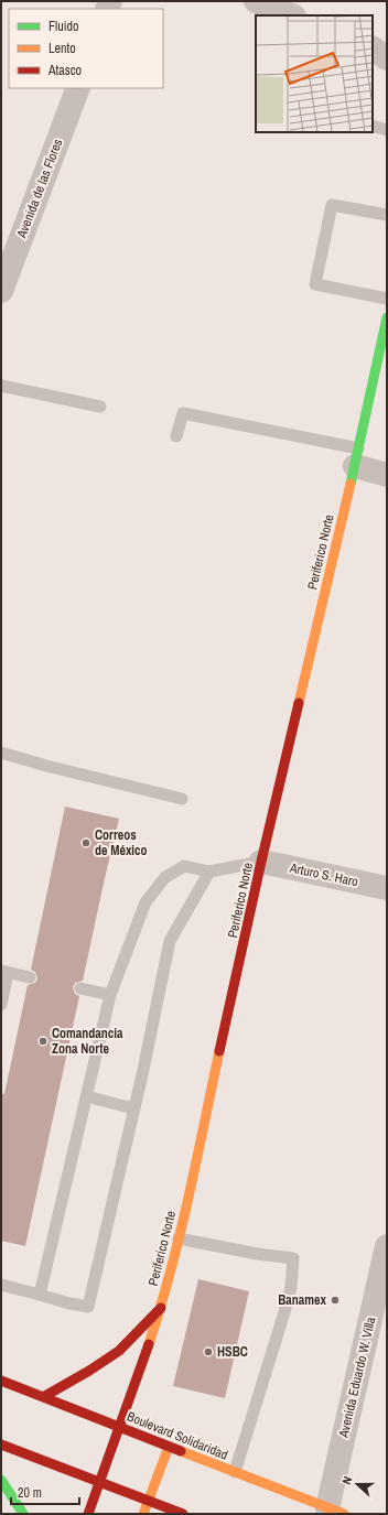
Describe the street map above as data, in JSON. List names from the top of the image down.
{
  "streets": {
    "street": [
      "Avenida de las Flores",
      "Periferico Norte",
      "Arturo S. Haro",
      "Avenida Eduardo W. Villa",
      "Boulevard Solidaridad"
    ]
  },
  "crossings": [
    ["Periferico Norte", "Arturo S. Haro"],
    ["Periferico Norte", "Boulevard Solidaridad"],
    ["Avenida Eduardo W. Villa", "Boulevard Solidaridad"]
  ],
  "places": [
    "Correos de México",
    "Comandancia Zona Norte",
    "Banamex",
    "HSBC"
  ],
  "legend": ["Fluido", "Lento", "Atasco"],
  "scale_bar": "20 m",
  "north": "left"
}
